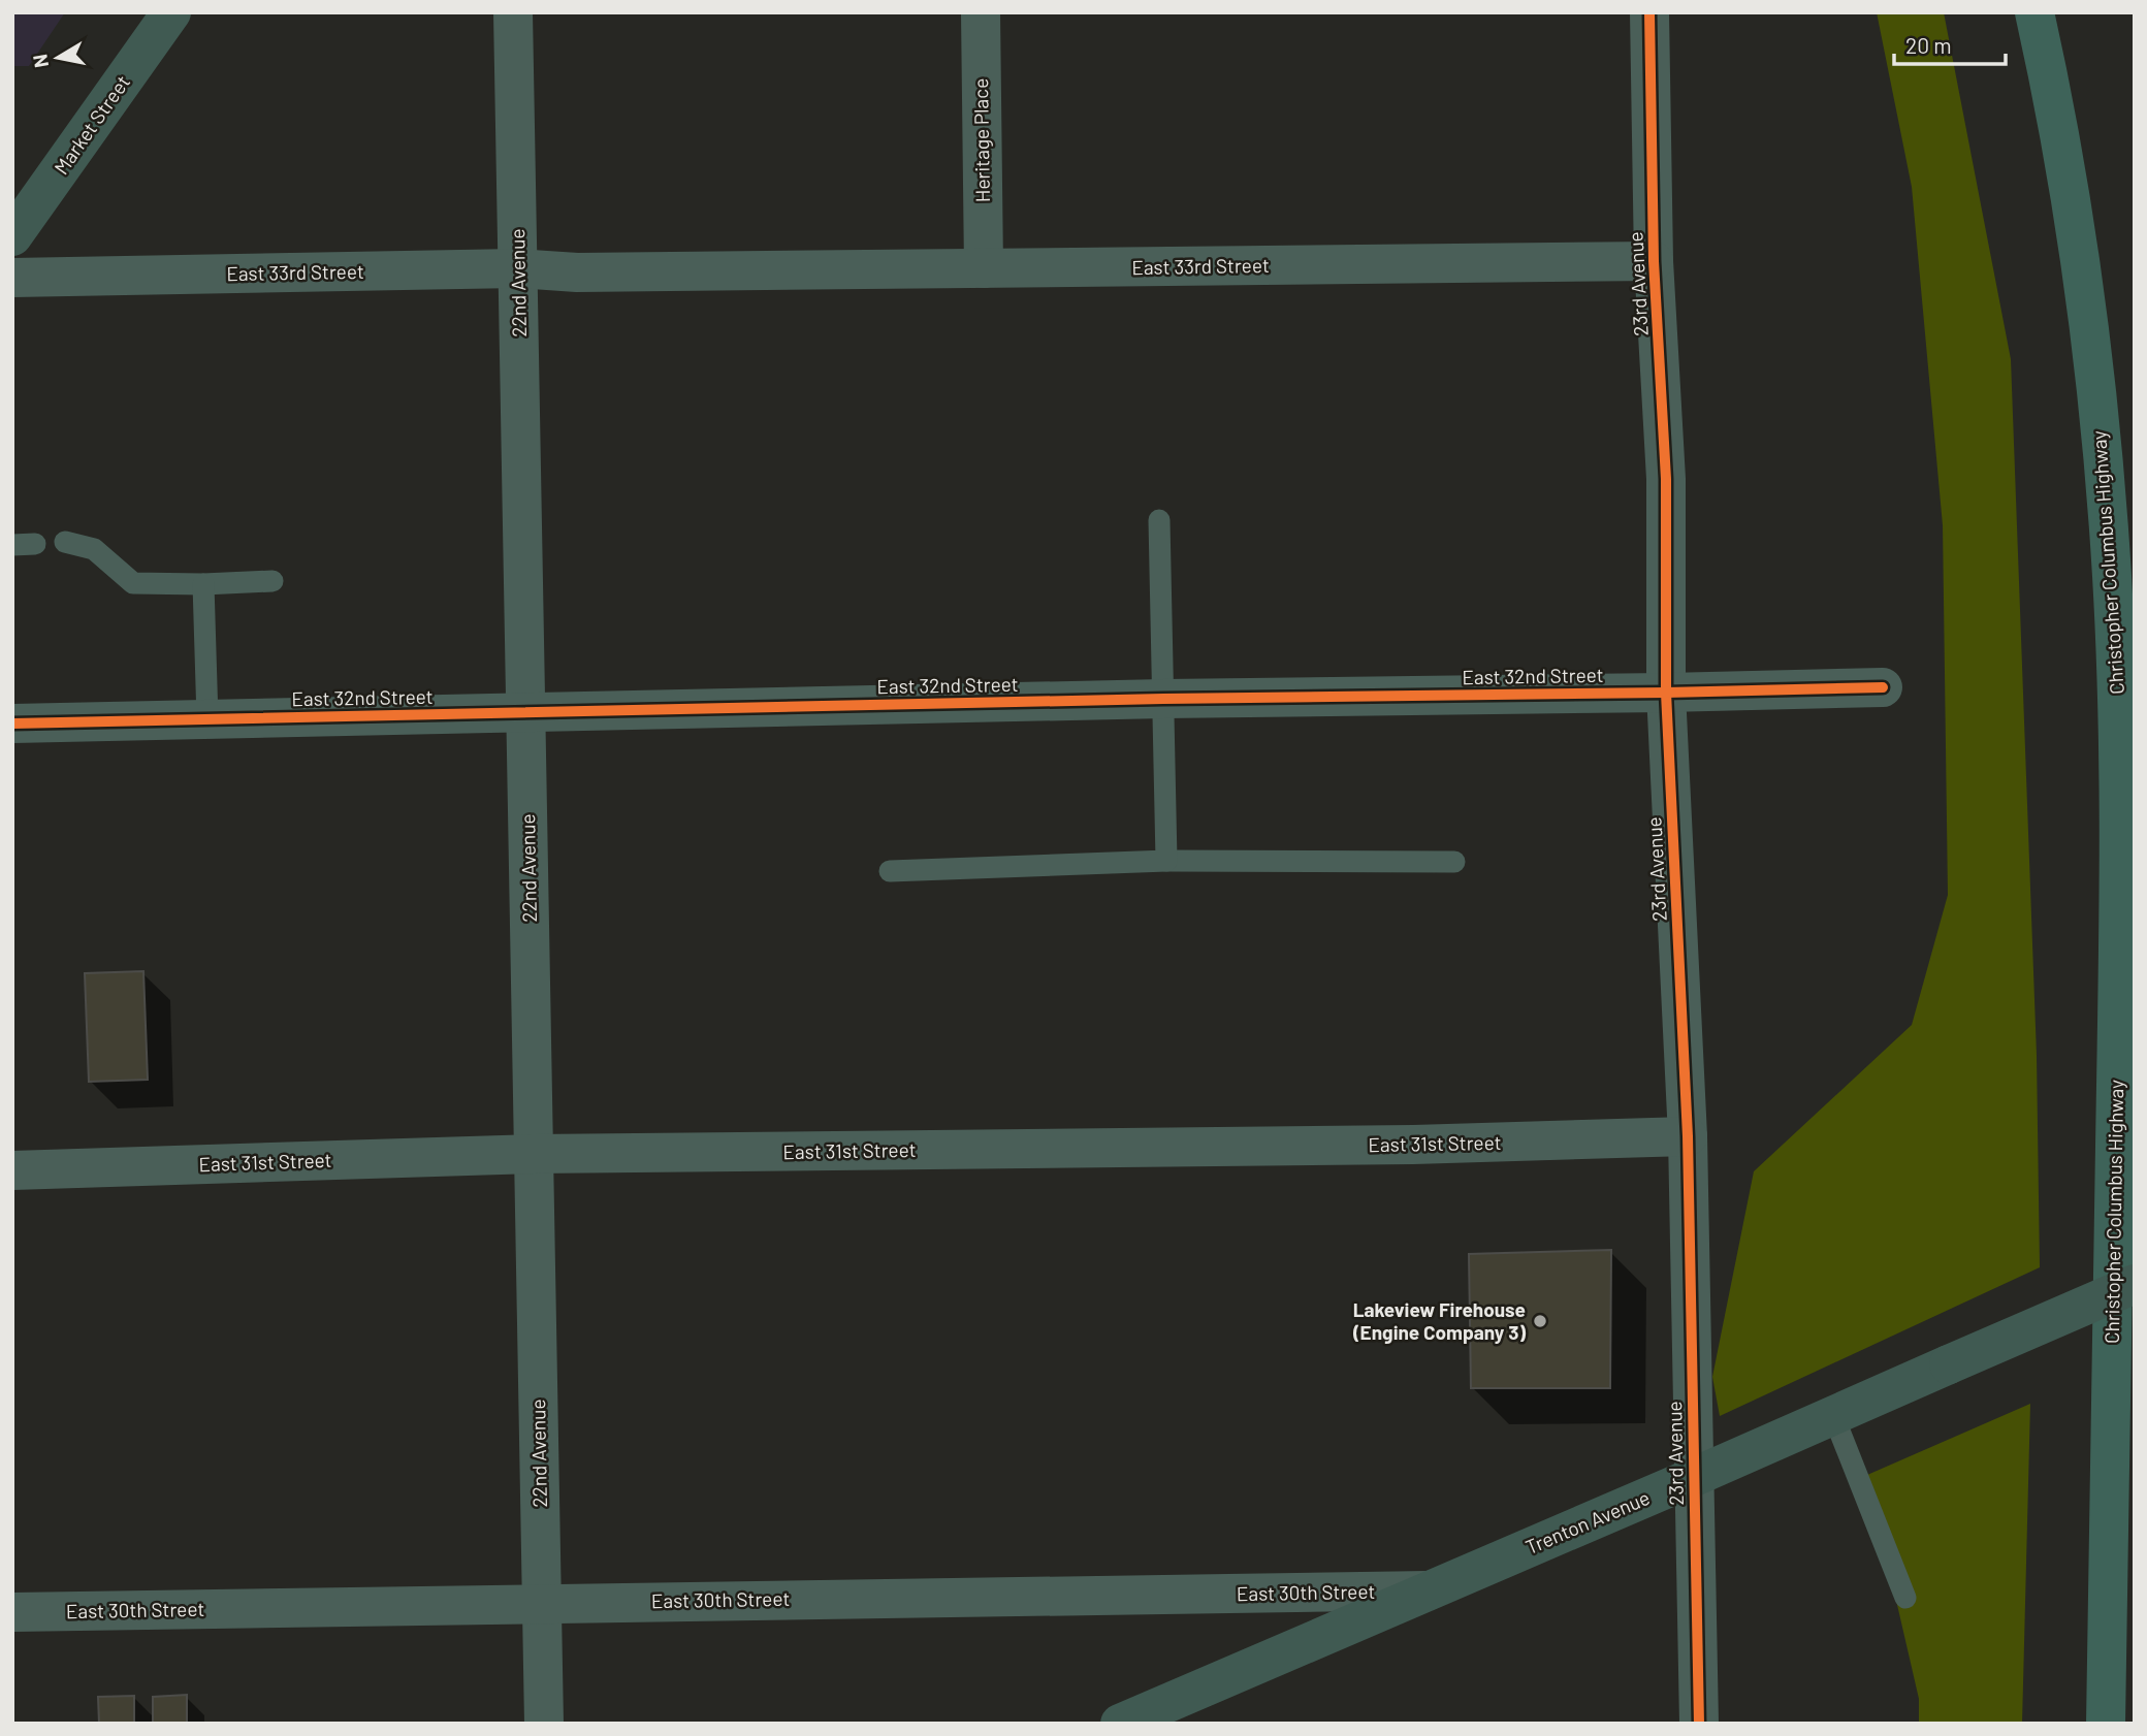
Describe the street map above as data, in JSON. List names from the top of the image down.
{
  "streets": {
    "highway": ["Christopher Columbus Highway"],
    "street": [
      "Market Street",
      "Heritage Place",
      "East 33rd Street",
      "22nd Avenue",
      "23rd Avenue",
      "East 32nd Street",
      "East 31st Street",
      "Trenton Avenue",
      "East 30th Street"
    ]
  },
  "crossings": [
    ["Heritage Place", "East 33rd Street"],
    ["East 33rd Street", "22nd Avenue"],
    ["East 33rd Street", "23rd Avenue"],
    ["22nd Avenue", "East 32nd Street"],
    ["22nd Avenue", "East 31st Street"],
    ["22nd Avenue", "East 30th Street"],
    ["23rd Avenue", "East 32nd Street"],
    ["23rd Avenue", "East 31st Street"],
    ["23rd Avenue", "Trenton Avenue"],
    ["Trenton Avenue", "East 30th Street"]
  ],
  "places": ["Lakeview Firehouse (Engine Company 3)"],
  "scale_bar": "20 m",
  "north": "left"
}
